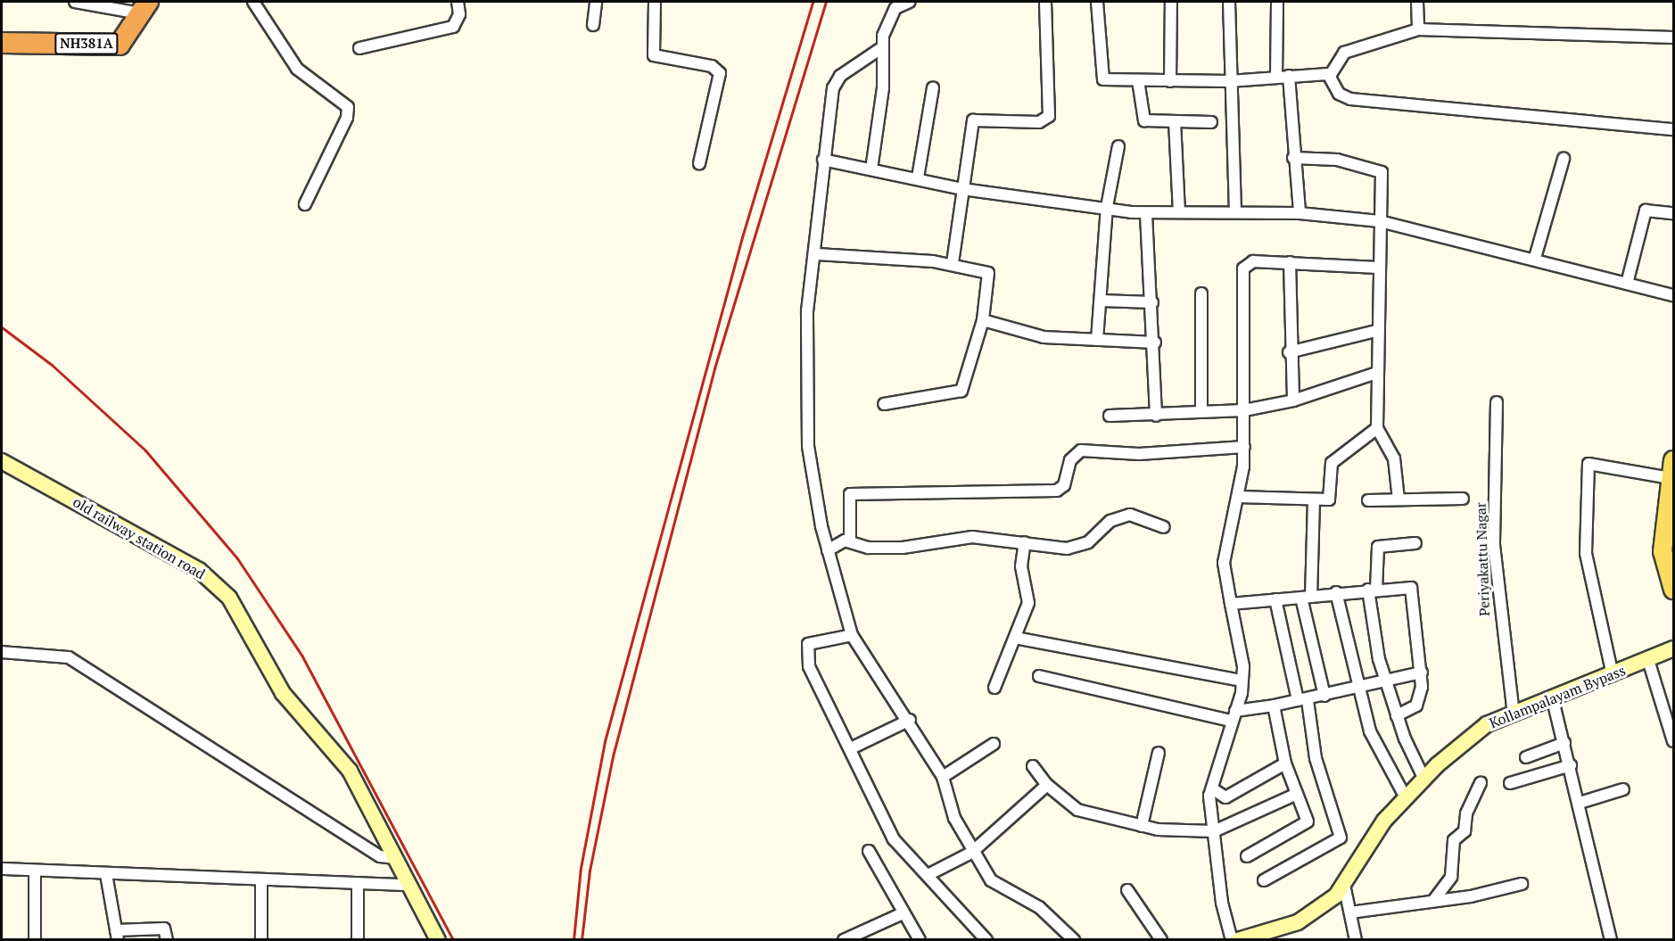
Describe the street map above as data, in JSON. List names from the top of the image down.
{
  "streets": {
    "highway": ["NH381A"],
    "street": ["old railway station road", "Periyakattu Nagar", "Kollampalayam Bypass"]
  },
  "crossings": [
    ["Periyakattu Nagar", "Kollampalayam Bypass"]
  ]
}
